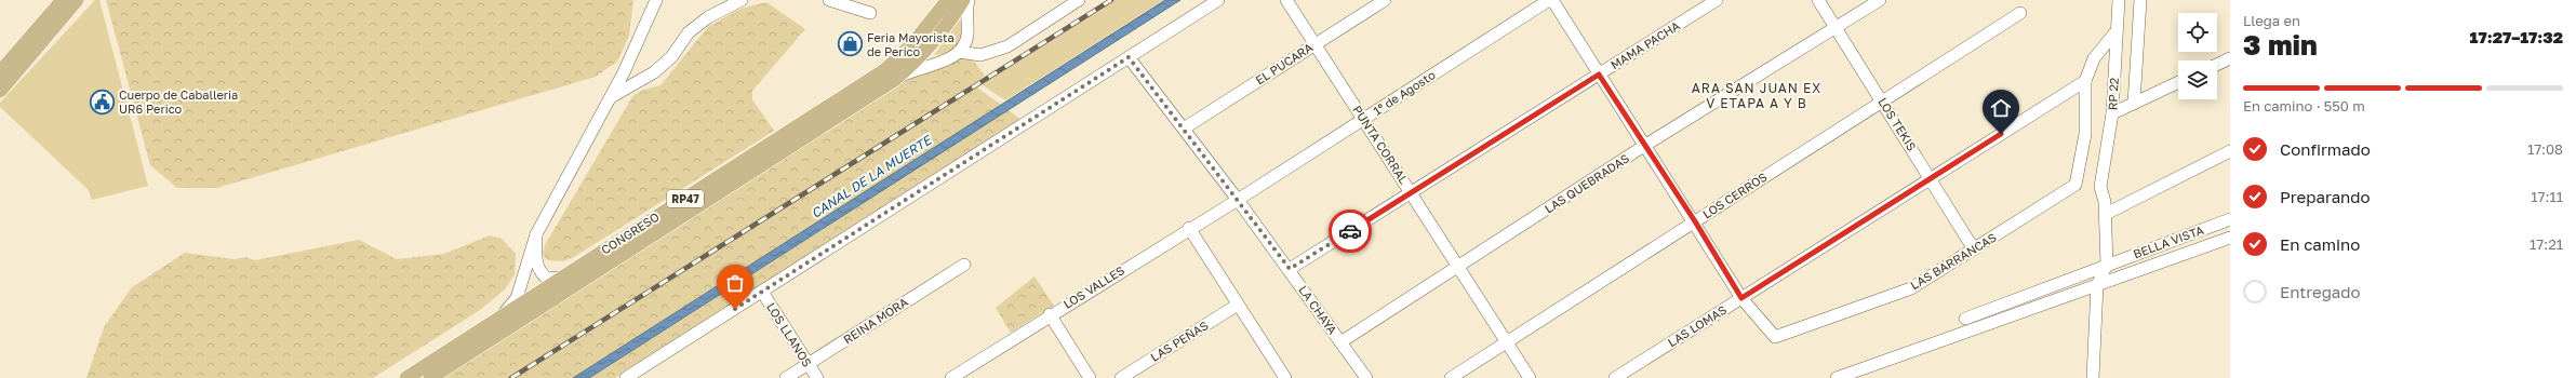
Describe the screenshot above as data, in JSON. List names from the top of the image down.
{
  "streets": {
    "main road": ["RP47", "CONGRESO"],
    "street": [
      "MAMA PACHA",
      "EL PUCARA",
      "1º de Agosto",
      "RP 22",
      "LOS TEKIS",
      "PUNTA CORRAL",
      "LAS QUEBRADAS",
      "LOS CERROS",
      "BELLA VISTA",
      "LAS BARRANCAS",
      "LOS VALLES",
      "LA CHAYA",
      "REINA MORA",
      "LAS LOMAS",
      "LOS LLANOS",
      "LAS PEÑAS"
    ]
  },
  "crossings": [
    ["MAMA PACHA", "PUNTA CORRAL"],
    ["MAMA PACHA", "LA CHAYA"],
    ["EL PUCARA", "PUNTA CORRAL"],
    ["EL PUCARA", "LA CHAYA"],
    ["1º de Agosto", "PUNTA CORRAL"],
    ["1º de Agosto", "LOS VALLES"],
    ["1º de Agosto", "LA CHAYA"],
    ["LOS TEKIS", "LAS QUEBRADAS"],
    ["LOS TEKIS", "LOS CERROS"],
    ["LOS TEKIS", "LAS BARRANCAS"],
    ["LOS TEKIS", "LAS LOMAS"],
    ["PUNTA CORRAL", "LAS QUEBRADAS"],
    ["PUNTA CORRAL", "LOS CERROS"],
    ["LAS QUEBRADAS", "LA CHAYA"],
    ["LAS BARRANCAS", "LAS LOMAS"],
    ["LOS VALLES", "LA CHAYA"],
    ["REINA MORA", "LOS LLANOS"]
  ],
  "districts": ["ARA SAN JUAN EX V ETAPA A Y B"],
  "water": ["CANAL DE LA MUERTE"],
  "places": {
    "shop": ["Feria Mayorista de Perico"],
    "public building": ["Cuerpo de Caballeria UR6 Perico"]
  },
  "page": {
    "heading": ["3 min", "Llega en", "17:27–17:32"],
    "bar": "En camino · 550 m",
    "list": [
      ["Confirmado", "17:08"],
      ["Preparando", "17:11"],
      ["En camino", "17:21"],
      "Entregado"
    ]
  }
}
